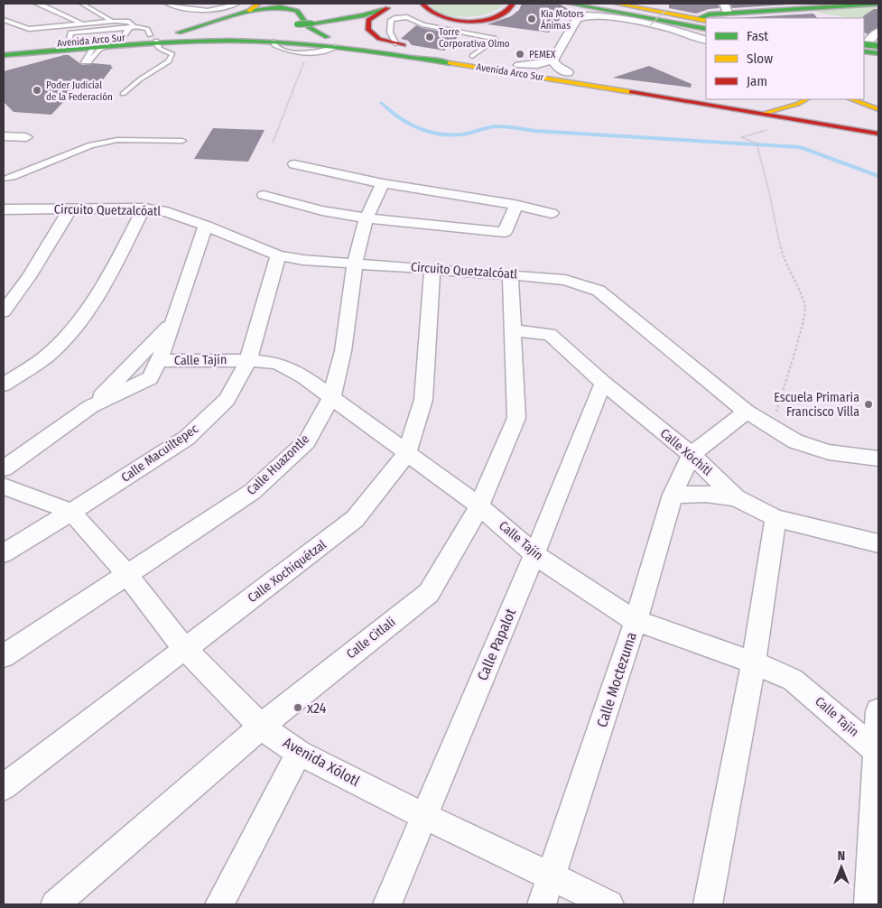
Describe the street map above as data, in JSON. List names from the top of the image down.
{
  "streets": {
    "main road": ["Avenida Arco Sur"],
    "street": [
      "Circuito Quetzalcóatl",
      "Calle Tajín",
      "Calle Xóchitl",
      "Calle Macuiltepec",
      "Calle Huazontle",
      "Calle Xochiquétzal",
      "Calle Citlali",
      "Calle Papalot",
      "Calle Moctezuma",
      "Avenida Xólotl"
    ]
  },
  "crossings": [
    ["Circuito Quetzalcóatl", "Calle Macuiltepec"],
    ["Circuito Quetzalcóatl", "Calle Huazontle"],
    ["Circuito Quetzalcóatl", "Calle Xochiquétzal"],
    ["Circuito Quetzalcóatl", "Calle Citlali"],
    ["Calle Tajín", "Calle Macuiltepec"],
    ["Calle Tajín", "Calle Huazontle"],
    ["Calle Tajín", "Calle Xochiquétzal"],
    ["Calle Tajín", "Calle Citlali"],
    ["Calle Tajín", "Calle Papalot"],
    ["Calle Tajín", "Calle Moctezuma"],
    ["Calle Xóchitl", "Calle Citlali"],
    ["Calle Xóchitl", "Calle Papalot"],
    ["Calle Xóchitl", "Calle Moctezuma"],
    ["Calle Macuiltepec", "Avenida Xólotl"],
    ["Calle Huazontle", "Avenida Xólotl"],
    ["Calle Xochiquétzal", "Avenida Xólotl"],
    ["Calle Citlali", "Avenida Xólotl"],
    ["Calle Papalot", "Avenida Xólotl"],
    ["Calle Moctezuma", "Avenida Xólotl"]
  ],
  "places": [
    "Kia Motors Ánimas",
    "Torre Corporativa Olmo",
    "PEMEX",
    "Poder Judicial de la Federación",
    "Escuela Primaria Francisco Villa",
    "x24"
  ],
  "legend": ["Fast", "Slow", "Jam"],
  "north": "top"
}
